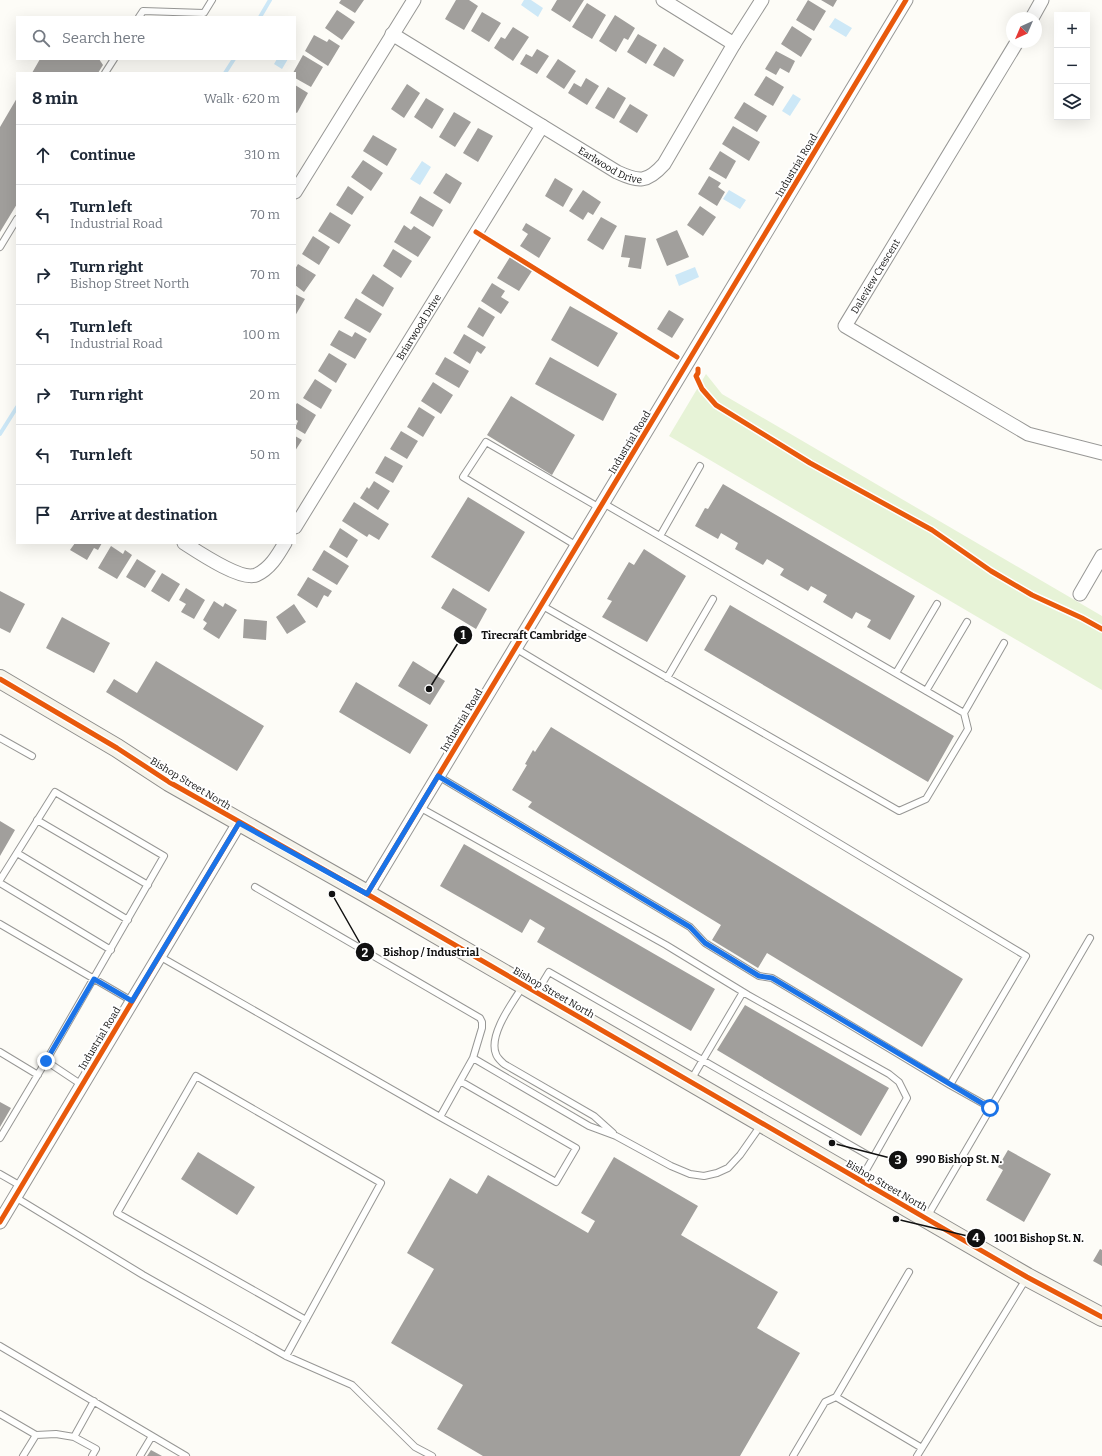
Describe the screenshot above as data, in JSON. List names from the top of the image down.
{
  "streets": {
    "main road": ["Bishop Street North"],
    "street": [
      "Earlwood Drive",
      "Industrial Road",
      "Daleview Crescent",
      "Briarwood Drive"
    ]
  },
  "crossings": [
    ["Earlwood Drive", "Briarwood Drive"],
    ["Industrial Road", "Bishop Street North"]
  ],
  "places": [
    "Tirecraft Cambridge",
    "Bishop / Industrial",
    "990 Bishop St. N.",
    "1001 Bishop St. N."
  ],
  "north": "bottom left",
  "page": {
    "map_buttons": ["+", "−"],
    "search": "Search here",
    "heading": ["8 min", "Walk · 620 m"],
    "list": [
      ["Continue", "310 m"],
      ["Turn left", "Industrial Road", "70 m"],
      ["Turn right", "Bishop Street North", "70 m"],
      ["Turn left", "Industrial Road", "100 m"],
      ["Turn right", "20 m"],
      ["Turn left", "50 m"],
      "Arrive at destination"
    ]
  }
}
